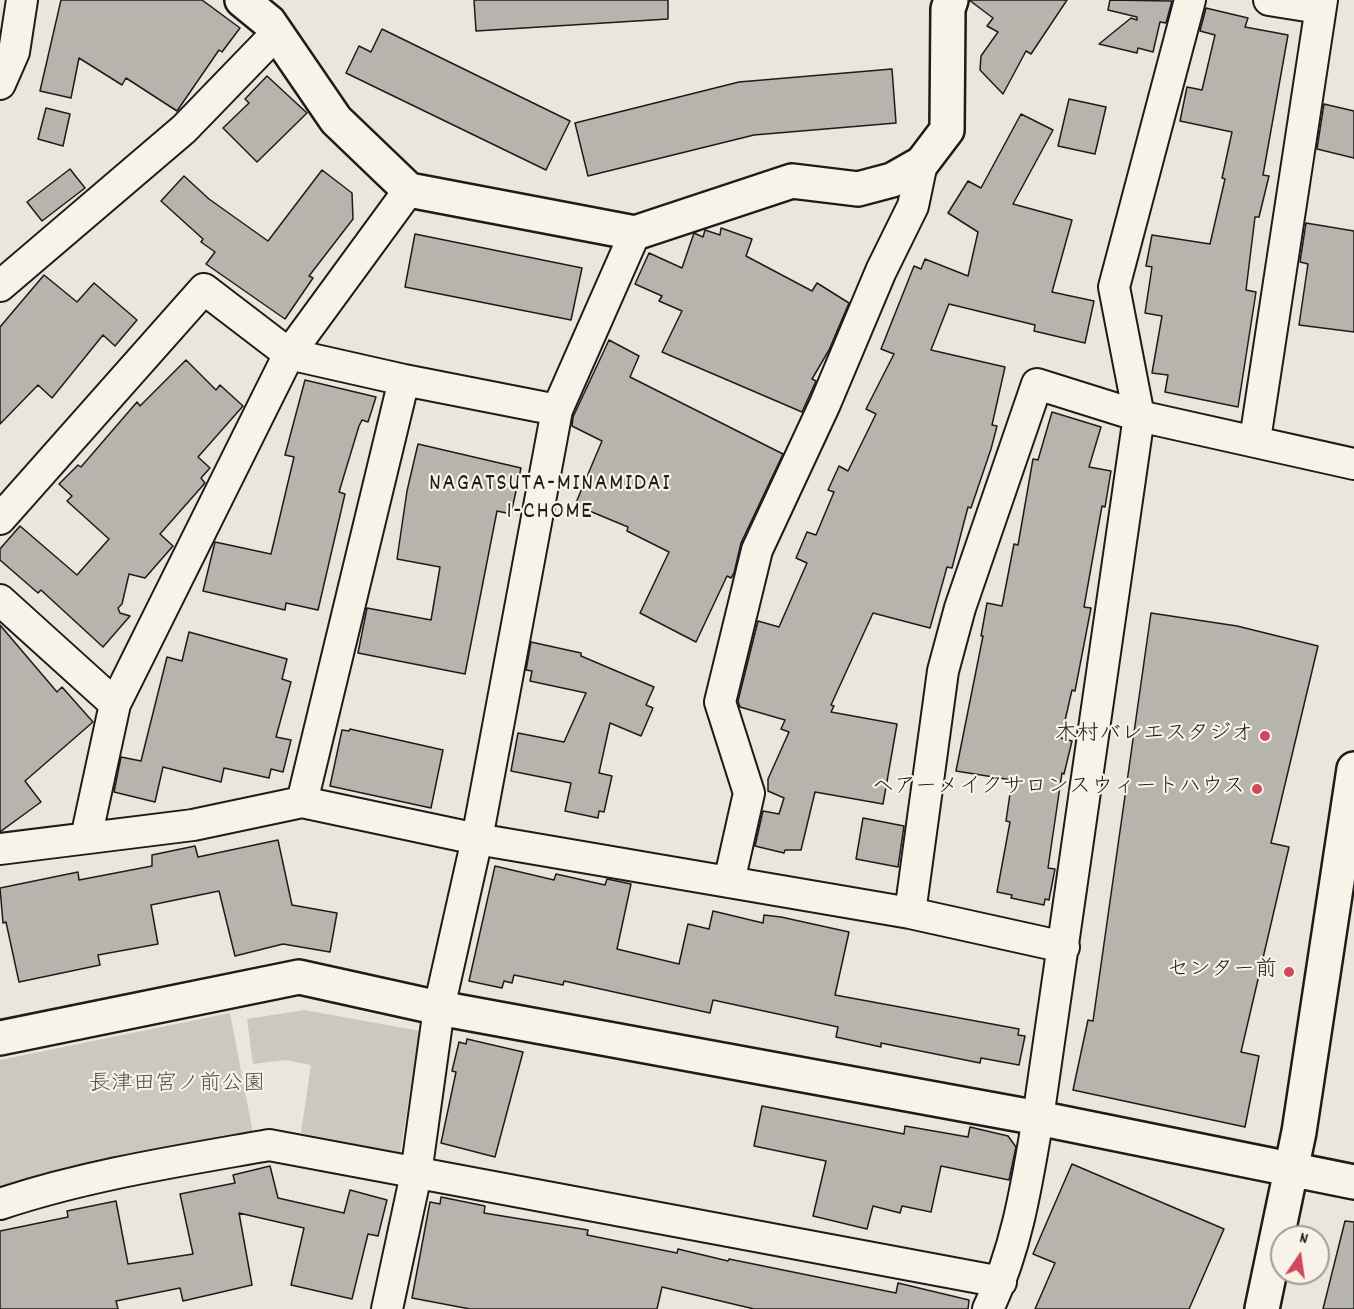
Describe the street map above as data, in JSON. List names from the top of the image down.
{
  "districts": ["NAGATSUTA-MINAMIDAI 1-CHOME"],
  "parks": ["長津田宮ノ前公園"],
  "places": ["木村バレエスタジオ", "ヘアーメイクサロンスウィートハウス", "センター前"],
  "north": "top"
}
